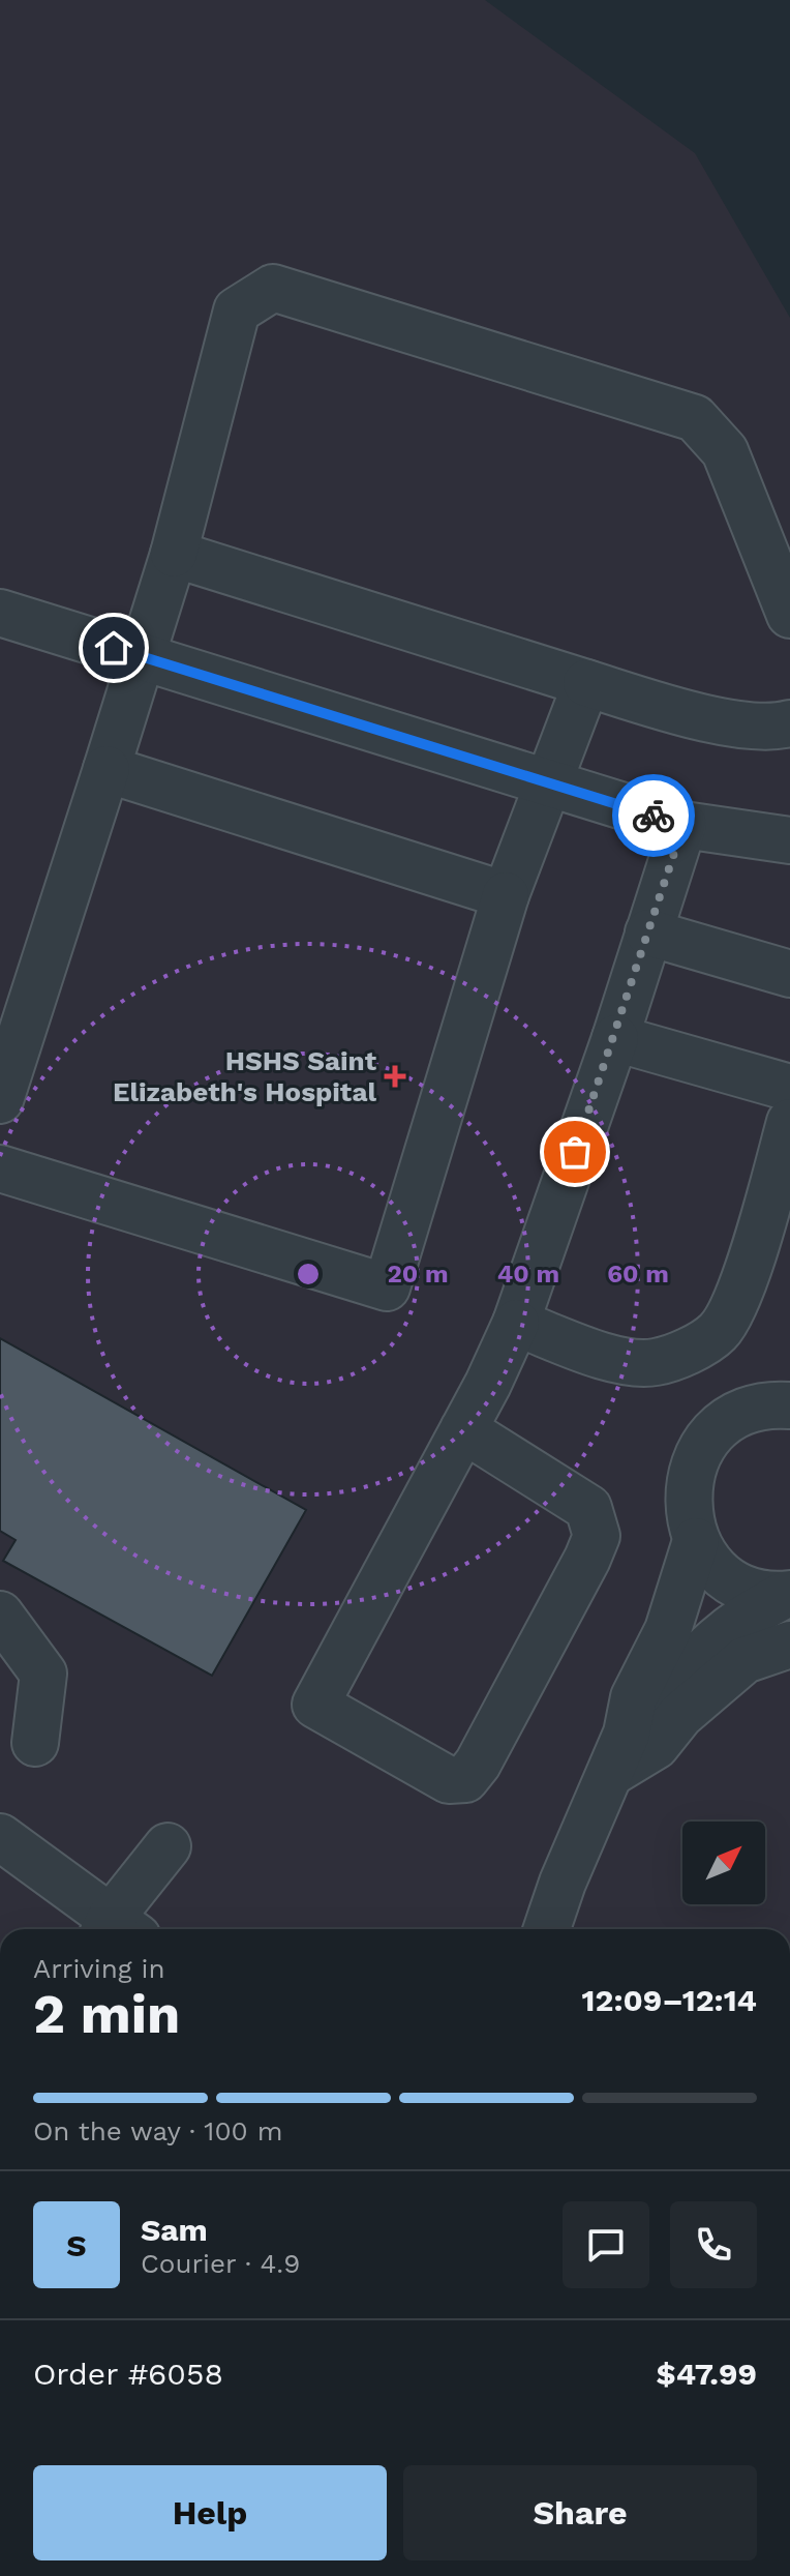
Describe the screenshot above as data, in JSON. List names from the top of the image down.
{
  "places": {
    "health": ["HSHS Saint Elizabeth's Hospital"]
  },
  "north": "top right",
  "page": {
    "heading": ["2 min", "Arriving in", "12:09–12:14"],
    "panel": [
      "Sam",
      "Courier · 4.9",
      "Order #6058",
      "$47.99"
    ],
    "bar": "On the way · 100 m",
    "round": "S",
    "buttons": ["Help", "Share"]
  },
  "rings": ["20 m", "40 m", "60 m"]
}
